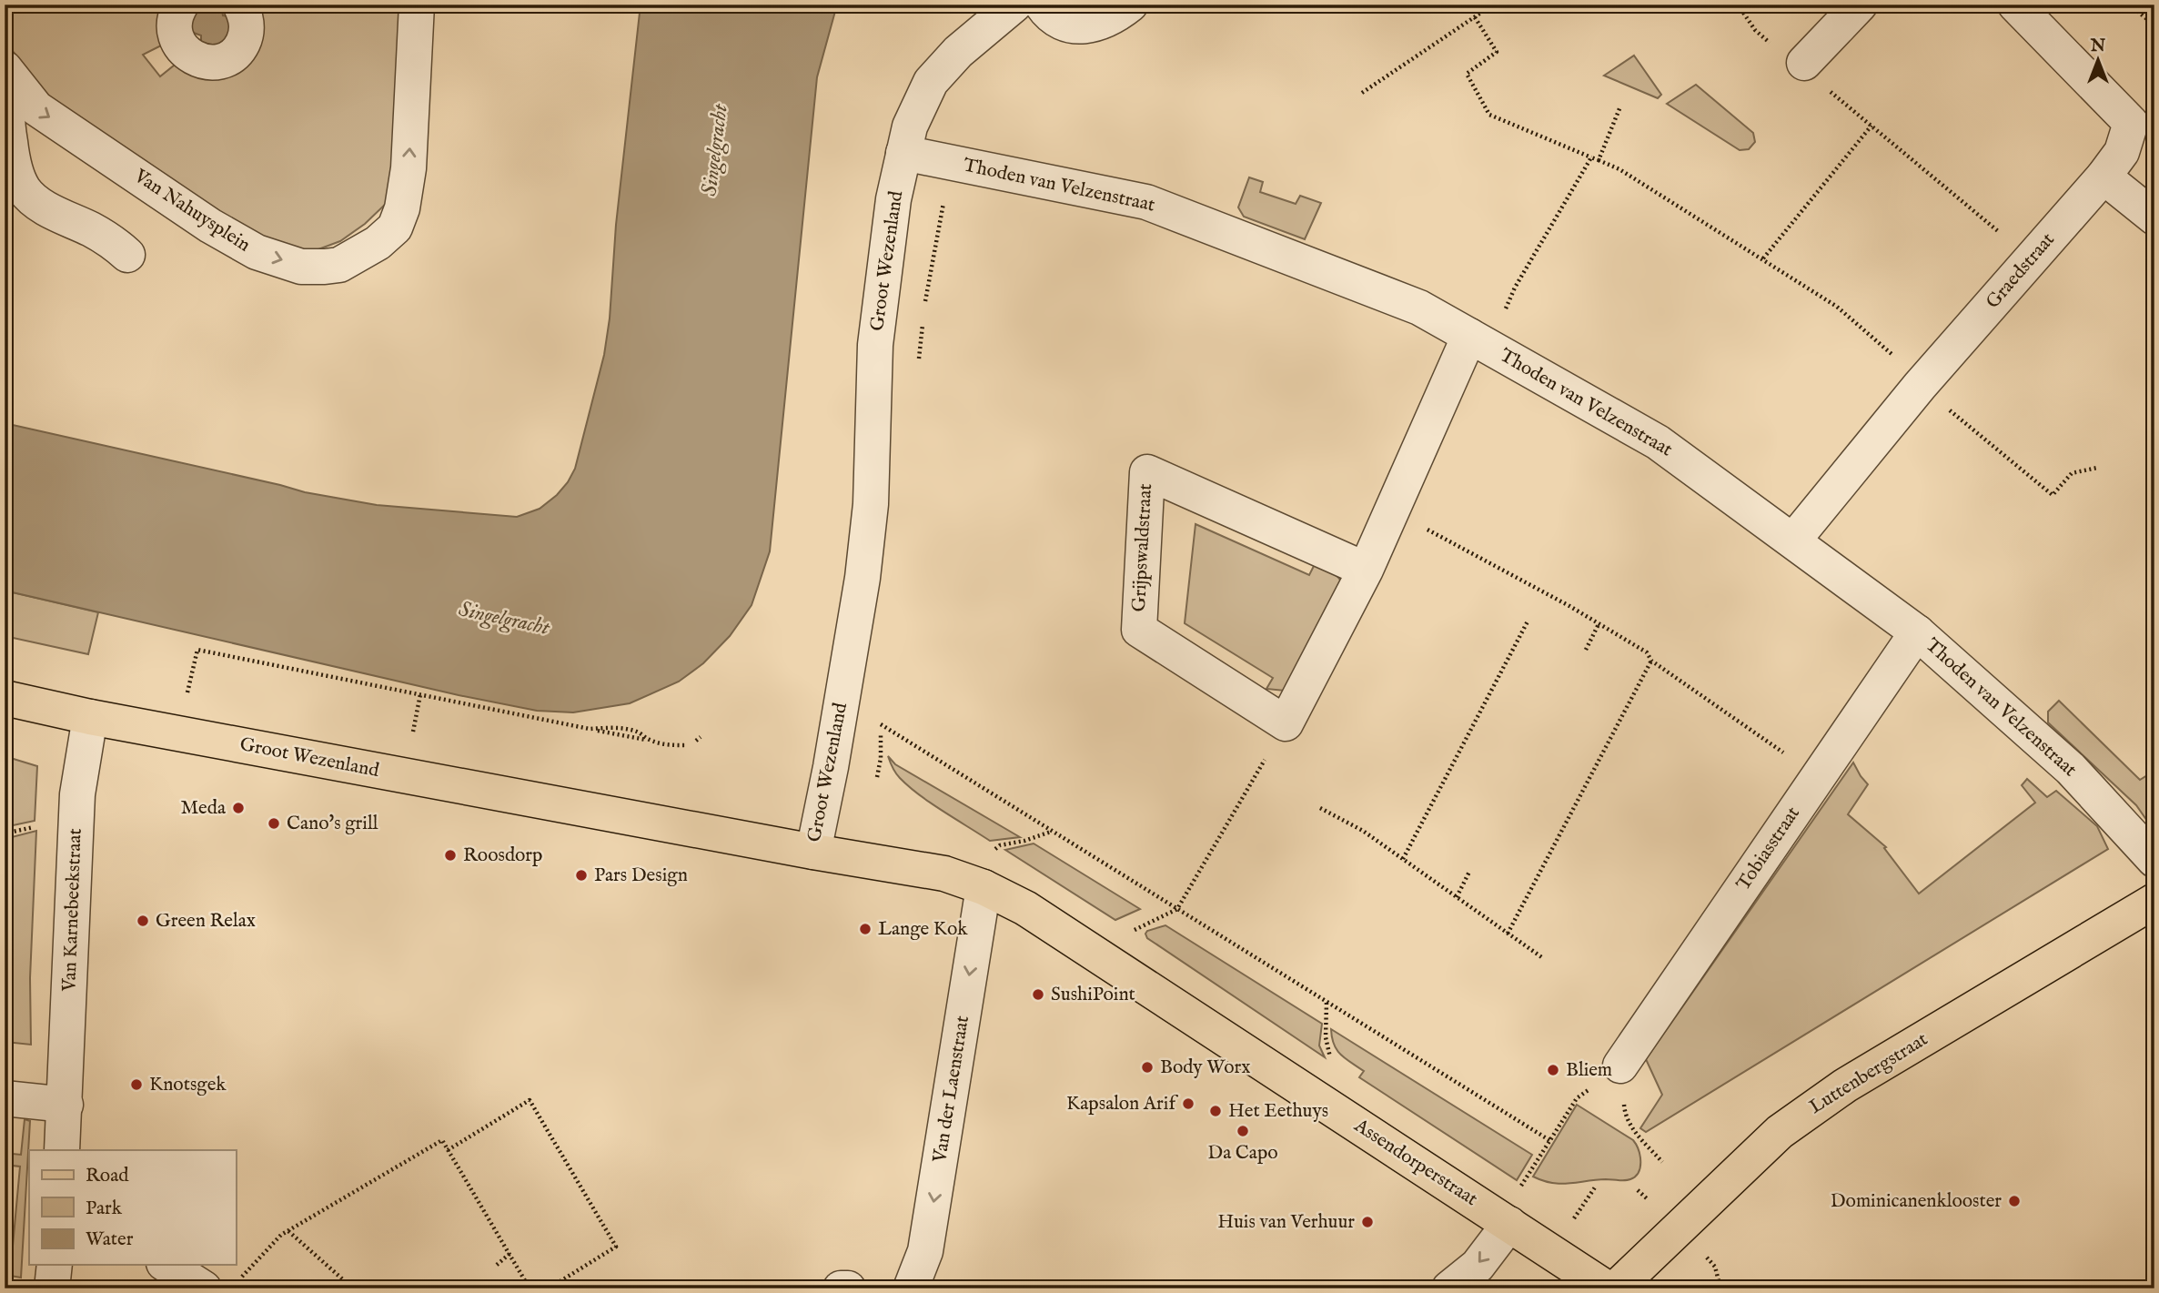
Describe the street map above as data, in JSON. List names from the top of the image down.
{
  "streets": {
    "main road": ["Groot Wezenland", "Luttenbergstraat", "Assendorperstraat"],
    "street": [
      "Thoden van Velzenstraat",
      "Van Nahuysplein",
      "Graedstraat",
      "Grijpswaldstraat",
      "Tobiasstraat",
      "Van Karnebeekstraat",
      "Van der Laenstraat"
    ]
  },
  "crossings": [
    ["Thoden van Velzenstraat", "Groot Wezenland"],
    ["Thoden van Velzenstraat", "Graedstraat"],
    ["Thoden van Velzenstraat", "Tobiasstraat"],
    ["Groot Wezenland", "Van Karnebeekstraat"],
    ["Groot Wezenland", "Assendorperstraat"],
    ["Van der Laenstraat", "Assendorperstraat"]
  ],
  "one_way": ["Van der Laenstraat"],
  "water": ["Singelgracht"],
  "places": [
    "Meda",
    "Cano's grill",
    "Roosdorp",
    "Pars Design",
    "Green Relax",
    "Lange Kok",
    "SushiPoint",
    "Body Worx",
    "Bliem",
    "Knotsgek",
    "Kapsalon Arif",
    "Het Eethuys",
    "Da Capo",
    "Dominicanenklooster",
    "Huis van Verhuur"
  ],
  "legend": ["Road", "Park", "Water"],
  "north": "top"
}
